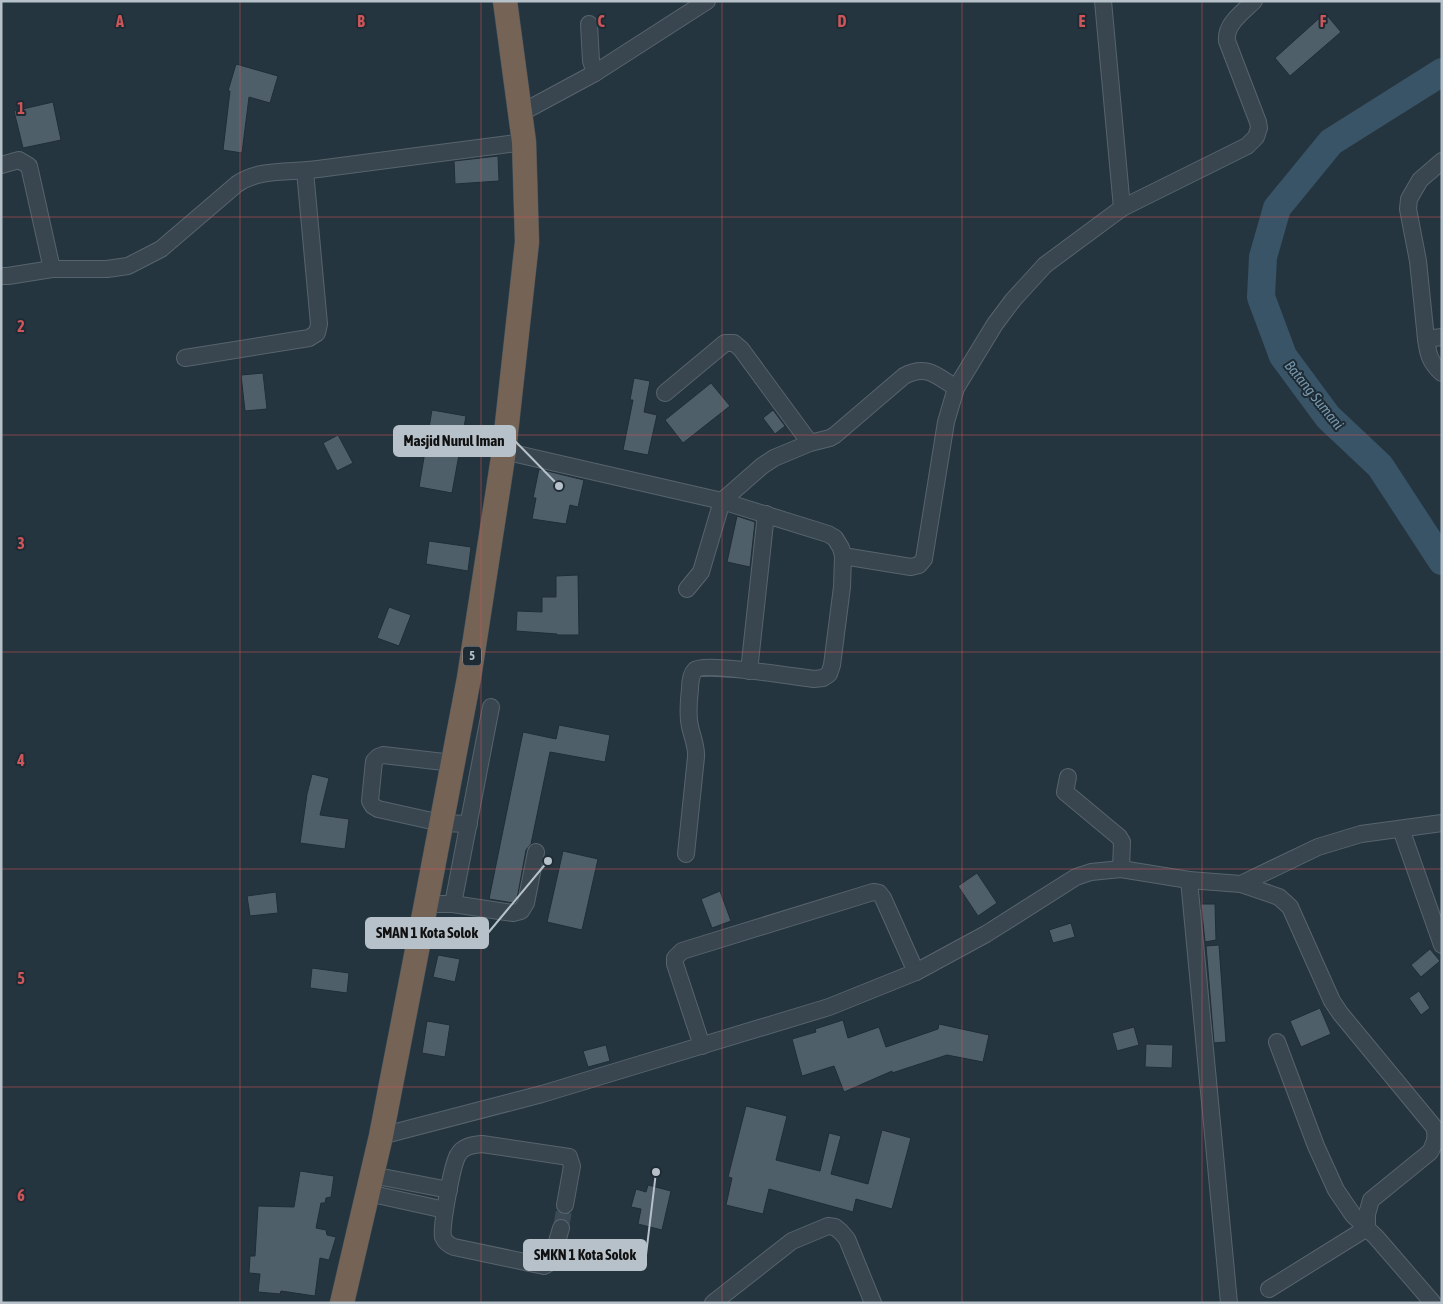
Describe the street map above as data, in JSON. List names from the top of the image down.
{
  "streets": {
    "highway": ["5"]
  },
  "water": ["Batang Sumani"],
  "places": ["Masjid Nurul Iman", "SMAN 1 Kota Solok", "SMKN 1 Kota Solok"],
  "grid": {
    "columns": [
      "A",
      "B",
      "C",
      "D",
      "E",
      "F"
    ],
    "rows": [
      "1",
      "2",
      "3",
      "4",
      "5",
      "6"
    ]
  }
}
